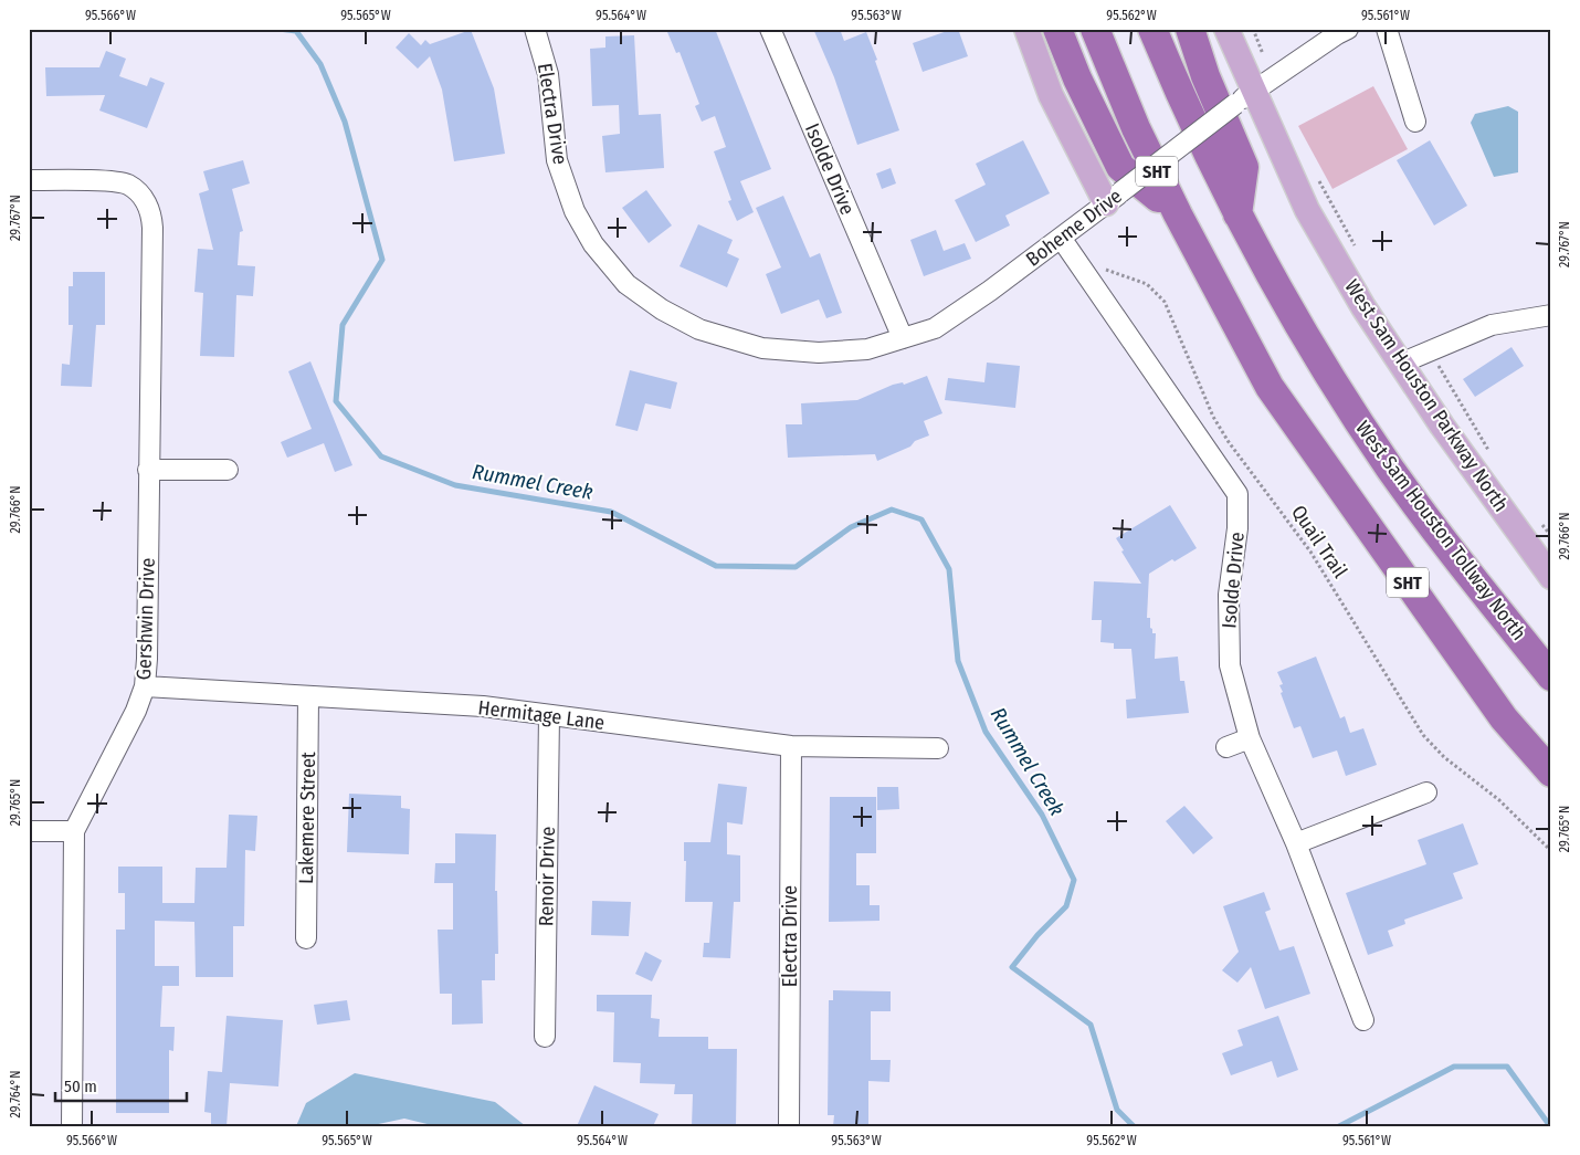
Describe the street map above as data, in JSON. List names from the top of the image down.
{
  "streets": {
    "highway": ["SHT", "West Sam Houston Tollway North"],
    "main road": ["West Sam Houston Parkway North"],
    "street": [
      "Electra Drive",
      "Isolde Drive",
      "Boheme Drive",
      "Gershwin Drive",
      "Hermitage Lane",
      "Lakemere Street",
      "Renoir Drive"
    ],
    "path": ["Quail Trail"]
  },
  "crossings": [
    ["Electra Drive", "Isolde Drive"],
    ["Electra Drive", "Boheme Drive"],
    ["Electra Drive", "Hermitage Lane"],
    ["Isolde Drive", "Boheme Drive"],
    ["Boheme Drive", "West Sam Houston Parkway North"],
    ["Gershwin Drive", "Hermitage Lane"],
    ["Hermitage Lane", "Lakemere Street"],
    ["Hermitage Lane", "Renoir Drive"]
  ],
  "water": ["Rummel Creek"],
  "scale_bar": "50 m",
  "coordinates": [
    "95.566°W",
    "95.565°W",
    "95.564°W",
    "95.563°W",
    "95.562°W",
    "95.561°W",
    "29.767°N",
    "29.766°N",
    "29.765°N",
    "29.764°N"
  ]
}
